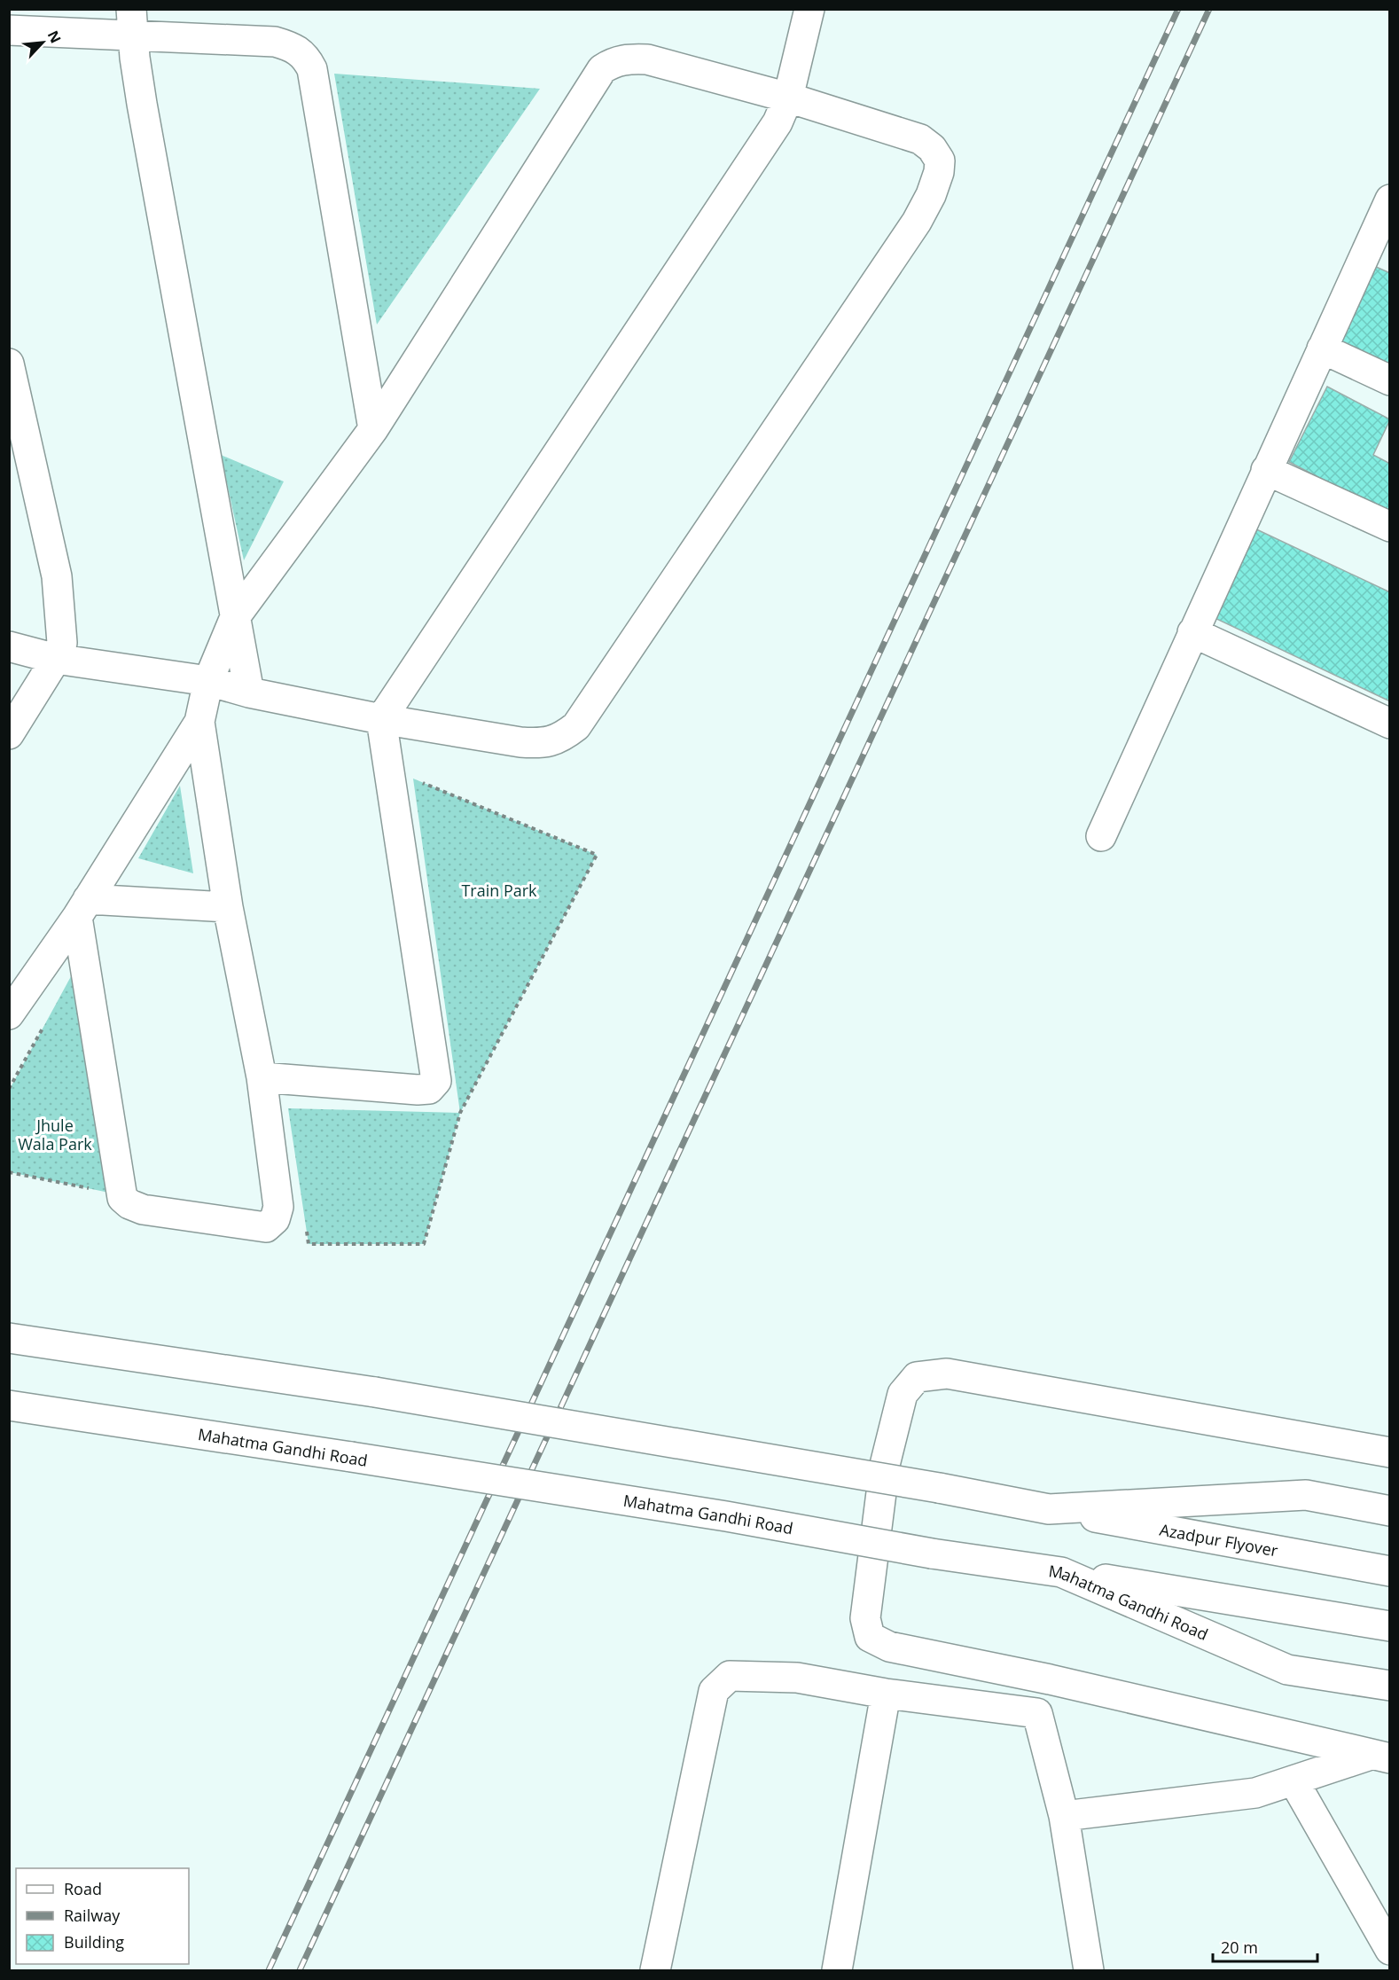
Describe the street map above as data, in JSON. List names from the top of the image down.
{
  "streets": {
    "street": ["Mahatma Gandhi Road", "Azadpur Flyover"]
  },
  "parks": ["Train Park", "Jhule Wala Park"],
  "legend": ["Road", "Railway", "Building"],
  "scale_bar": "20 m",
  "north": "top right"
}
